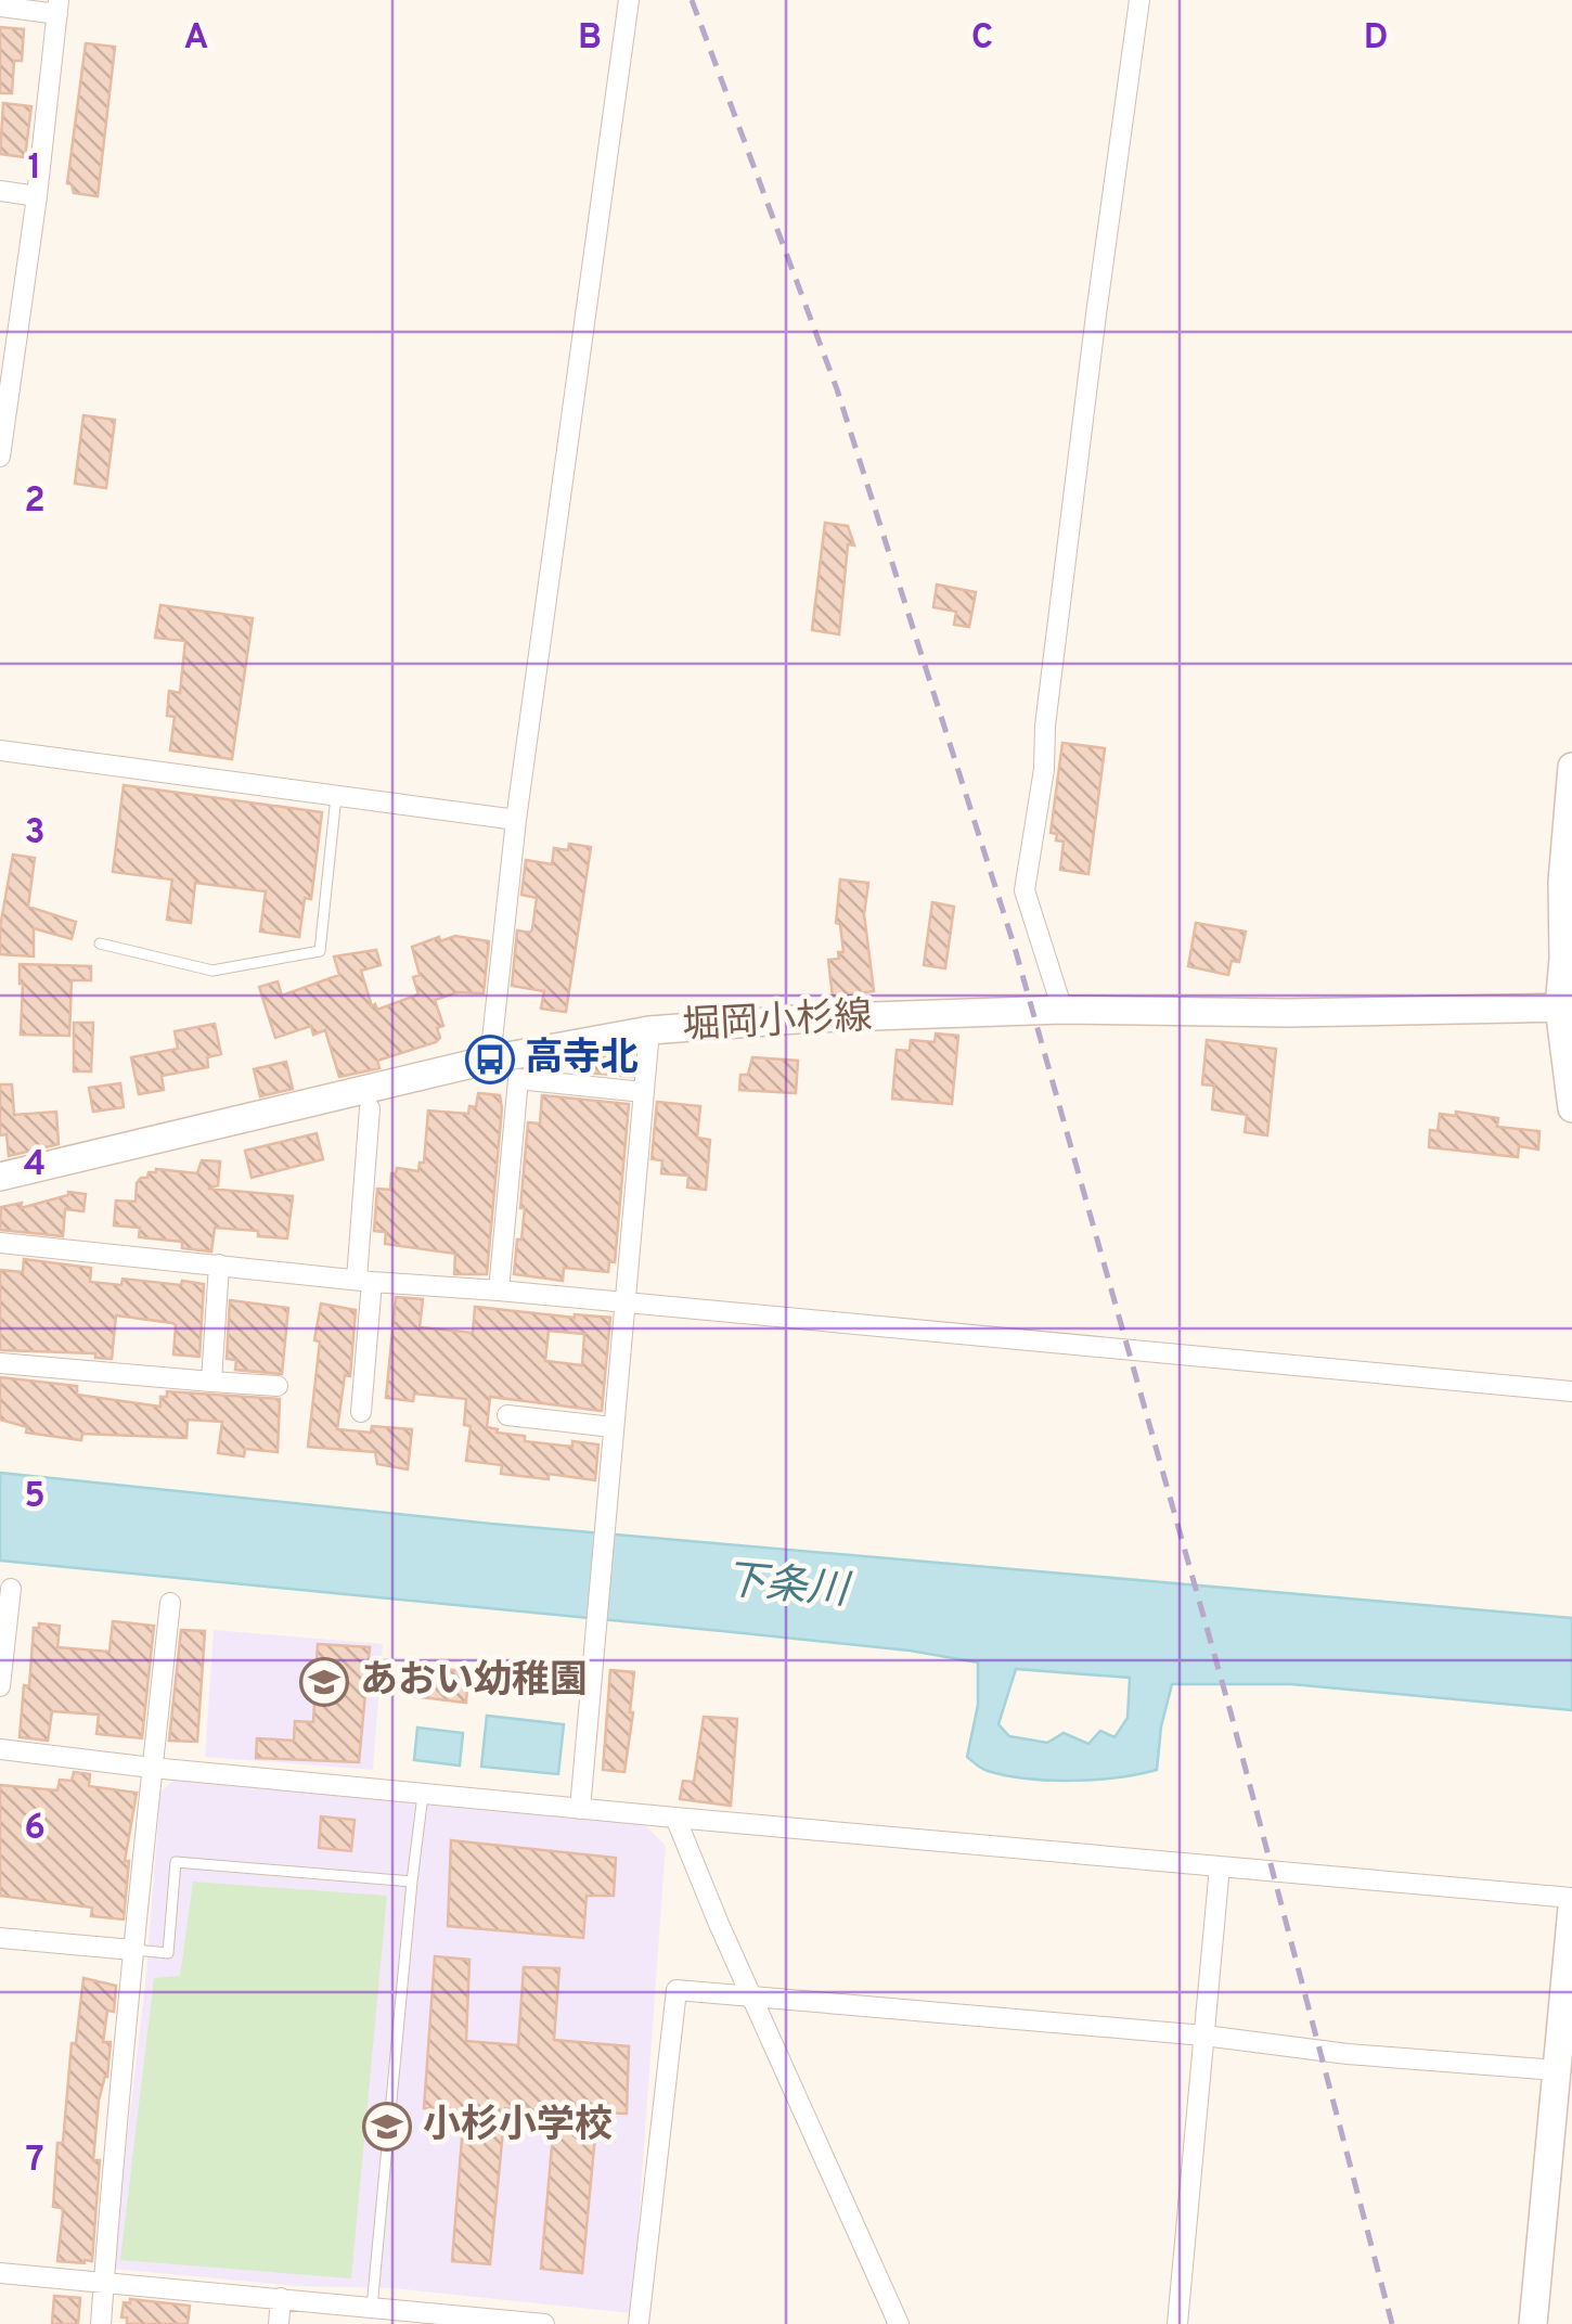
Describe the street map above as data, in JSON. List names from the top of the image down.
{
  "streets": {
    "main road": ["堀岡小杉線"]
  },
  "water": ["下条川"],
  "places": {
    "bus stop": ["高寺北"],
    "school or university": ["あおい幼稚園", "小杉小学校"]
  },
  "grid": {
    "columns": [
      "A",
      "B",
      "C",
      "D"
    ],
    "rows": [
      "1",
      "2",
      "3",
      "4",
      "5",
      "6",
      "7"
    ]
  }
}
